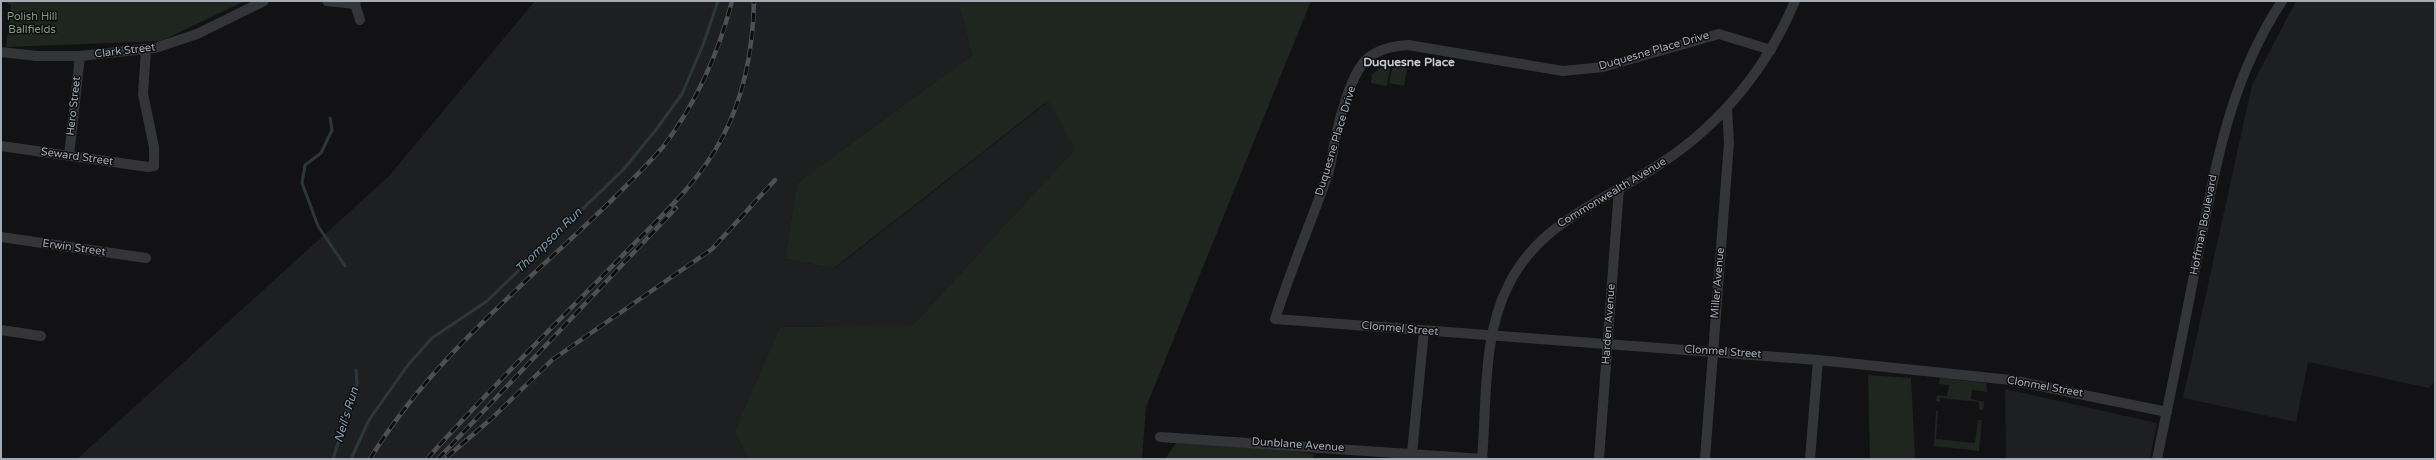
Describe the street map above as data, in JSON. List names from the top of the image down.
{
  "streets": {
    "street": [
      "Clark Street",
      "Duquesne Place Drive",
      "Hero Street",
      "Seward Street",
      "Commonwealth Avenue",
      "Hoffman Boulevard",
      "Erwin Street",
      "Miller Avenue",
      "Harden Avenue",
      "Clonmel Street",
      "Dunblane Avenue"
    ]
  },
  "crossings": [
    ["Clark Street", "Hero Street"],
    ["Clark Street", "Seward Street"],
    ["Duquesne Place Drive", "Commonwealth Avenue"],
    ["Duquesne Place Drive", "Clonmel Street"],
    ["Hero Street", "Seward Street"],
    ["Commonwealth Avenue", "Miller Avenue"],
    ["Commonwealth Avenue", "Harden Avenue"],
    ["Commonwealth Avenue", "Clonmel Street"],
    ["Commonwealth Avenue", "Dunblane Avenue"],
    ["Hoffman Boulevard", "Clonmel Street"],
    ["Miller Avenue", "Clonmel Street"],
    ["Harden Avenue", "Clonmel Street"]
  ],
  "districts": ["Duquesne Place"],
  "water": ["Thompson Run", "Neil's Run"],
  "parks": ["Polish Hill Ballfields"]
}
